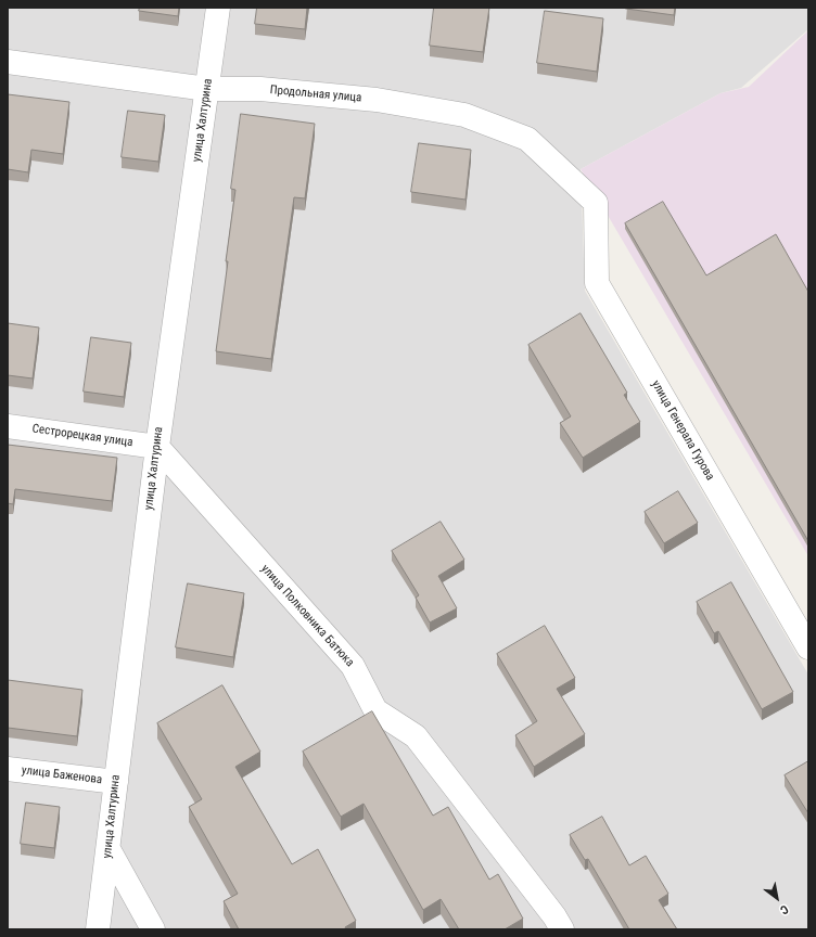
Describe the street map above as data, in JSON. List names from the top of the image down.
{
  "streets": {
    "street": [
      "Продольная улица",
      "улица Халтурина",
      "улица Генерала Гурова",
      "Сестрорецкая улица",
      "улица Полковника Батюка",
      "улица Баженова"
    ]
  },
  "crossings": [
    ["Продольная улица", "улица Халтурина"],
    ["Продольная улица", "улица Генерала Гурова"],
    ["улица Халтурина", "Сестрорецкая улица"],
    ["улица Халтурина", "улица Полковника Батюка"],
    ["улица Халтурина", "улица Баженова"],
    ["Сестрорецкая улица", "улица Полковника Батюка"]
  ],
  "north": "bottom right"
}
